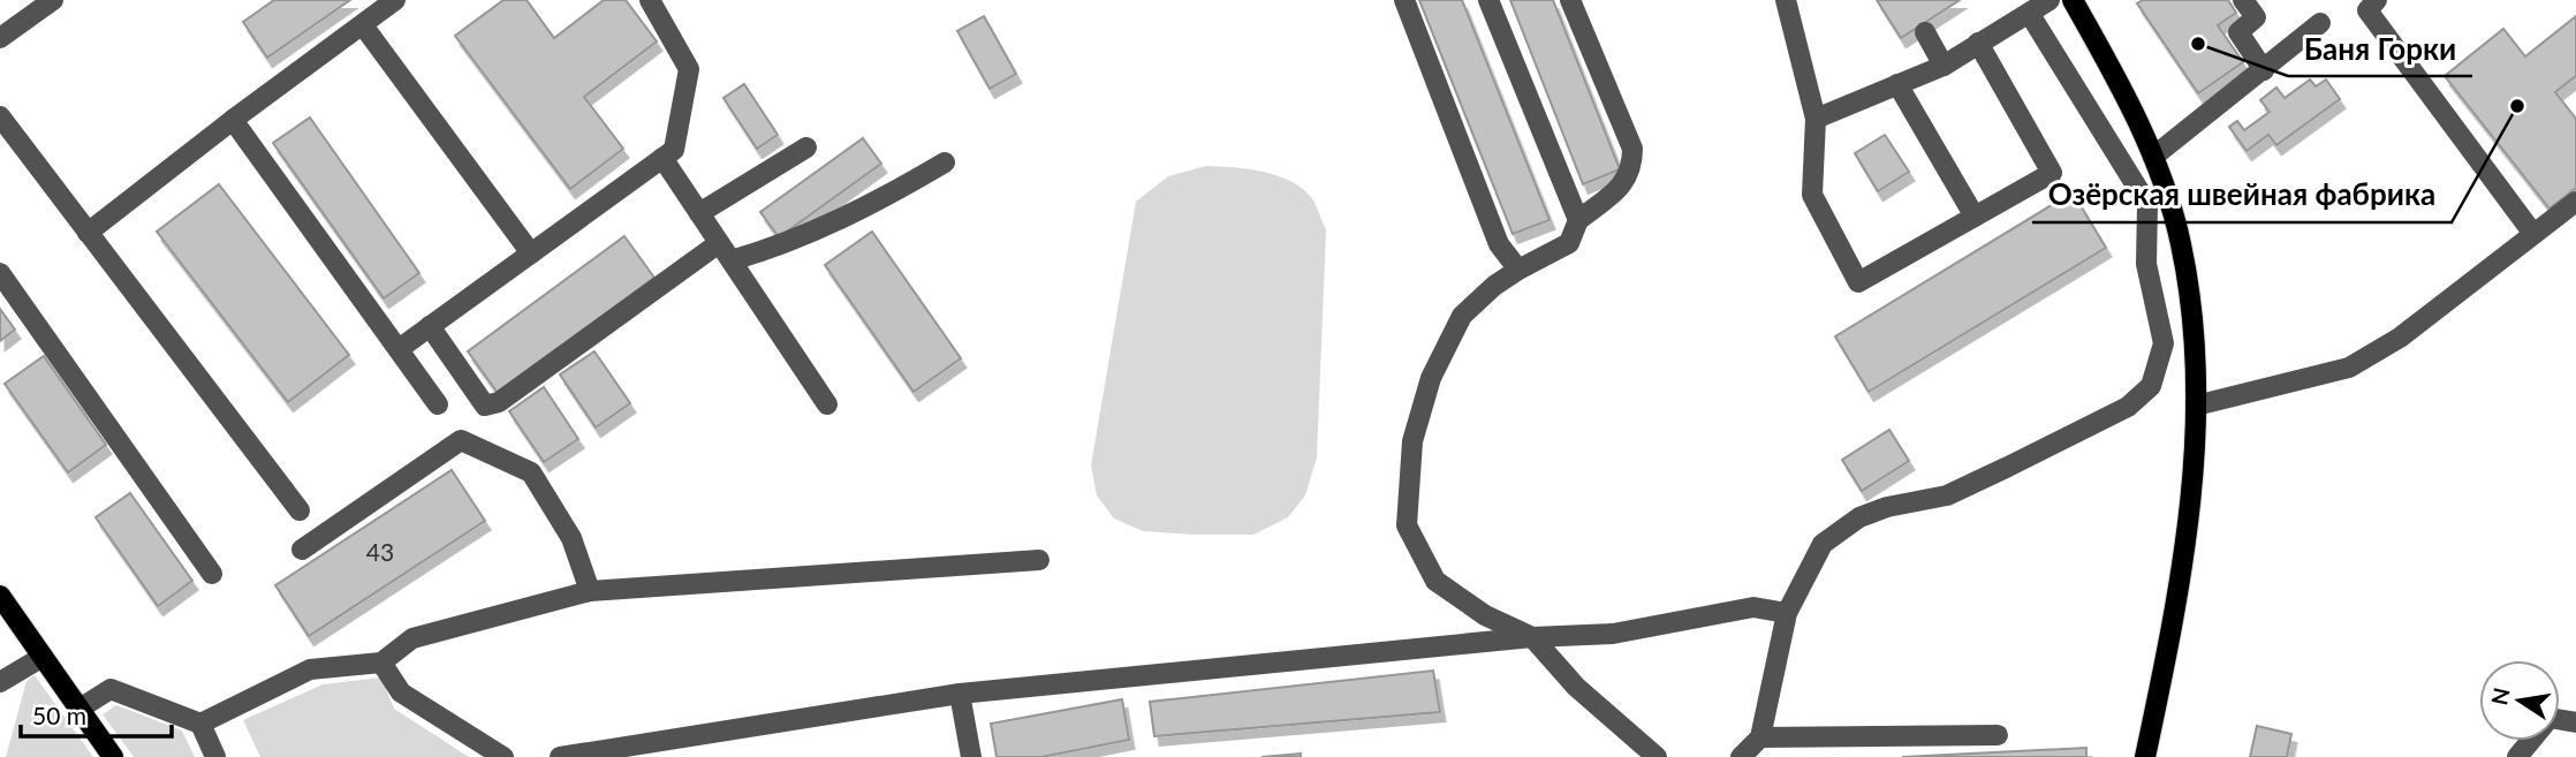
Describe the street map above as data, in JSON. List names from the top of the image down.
{
  "places": ["Баня Горки", "Озёрская швейная фабрика"],
  "house_numbers": ["43"],
  "scale_bar": "50 m",
  "north": "left"
}
